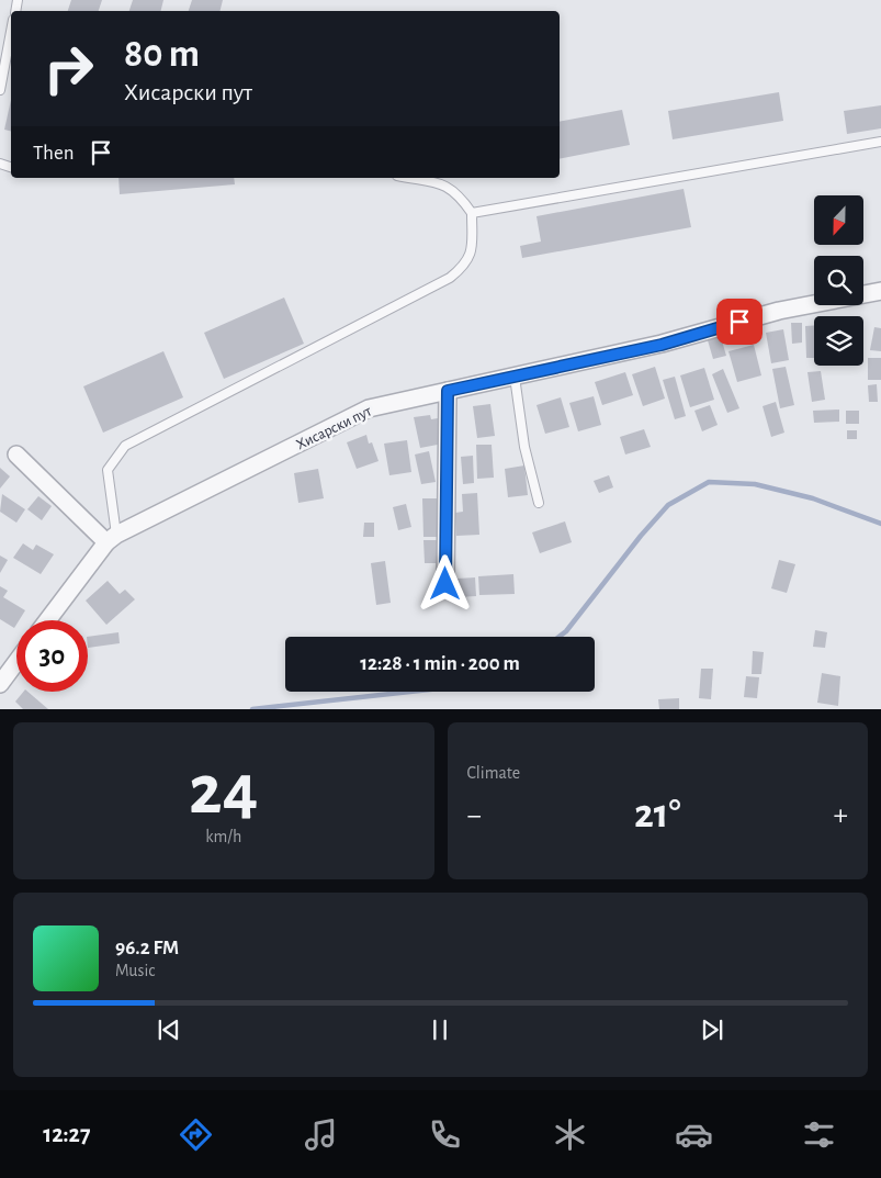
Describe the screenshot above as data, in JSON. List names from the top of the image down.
{
  "streets": {
    "street": ["Хисарски пут"]
  },
  "north": "bottom",
  "page": {
    "turn": ["80 m", "Хисарски пут"],
    "then": "Then",
    "limit": "30",
    "trip": "12:28 · 1 min · 200 m",
    "tile": [
      ["24", "km/h"],
      "Climate"
    ],
    "heat": ["−", "21°", "+"],
    "song": ["96.2 FM", "Music"],
    "tabs": "12:27"
  }
}
